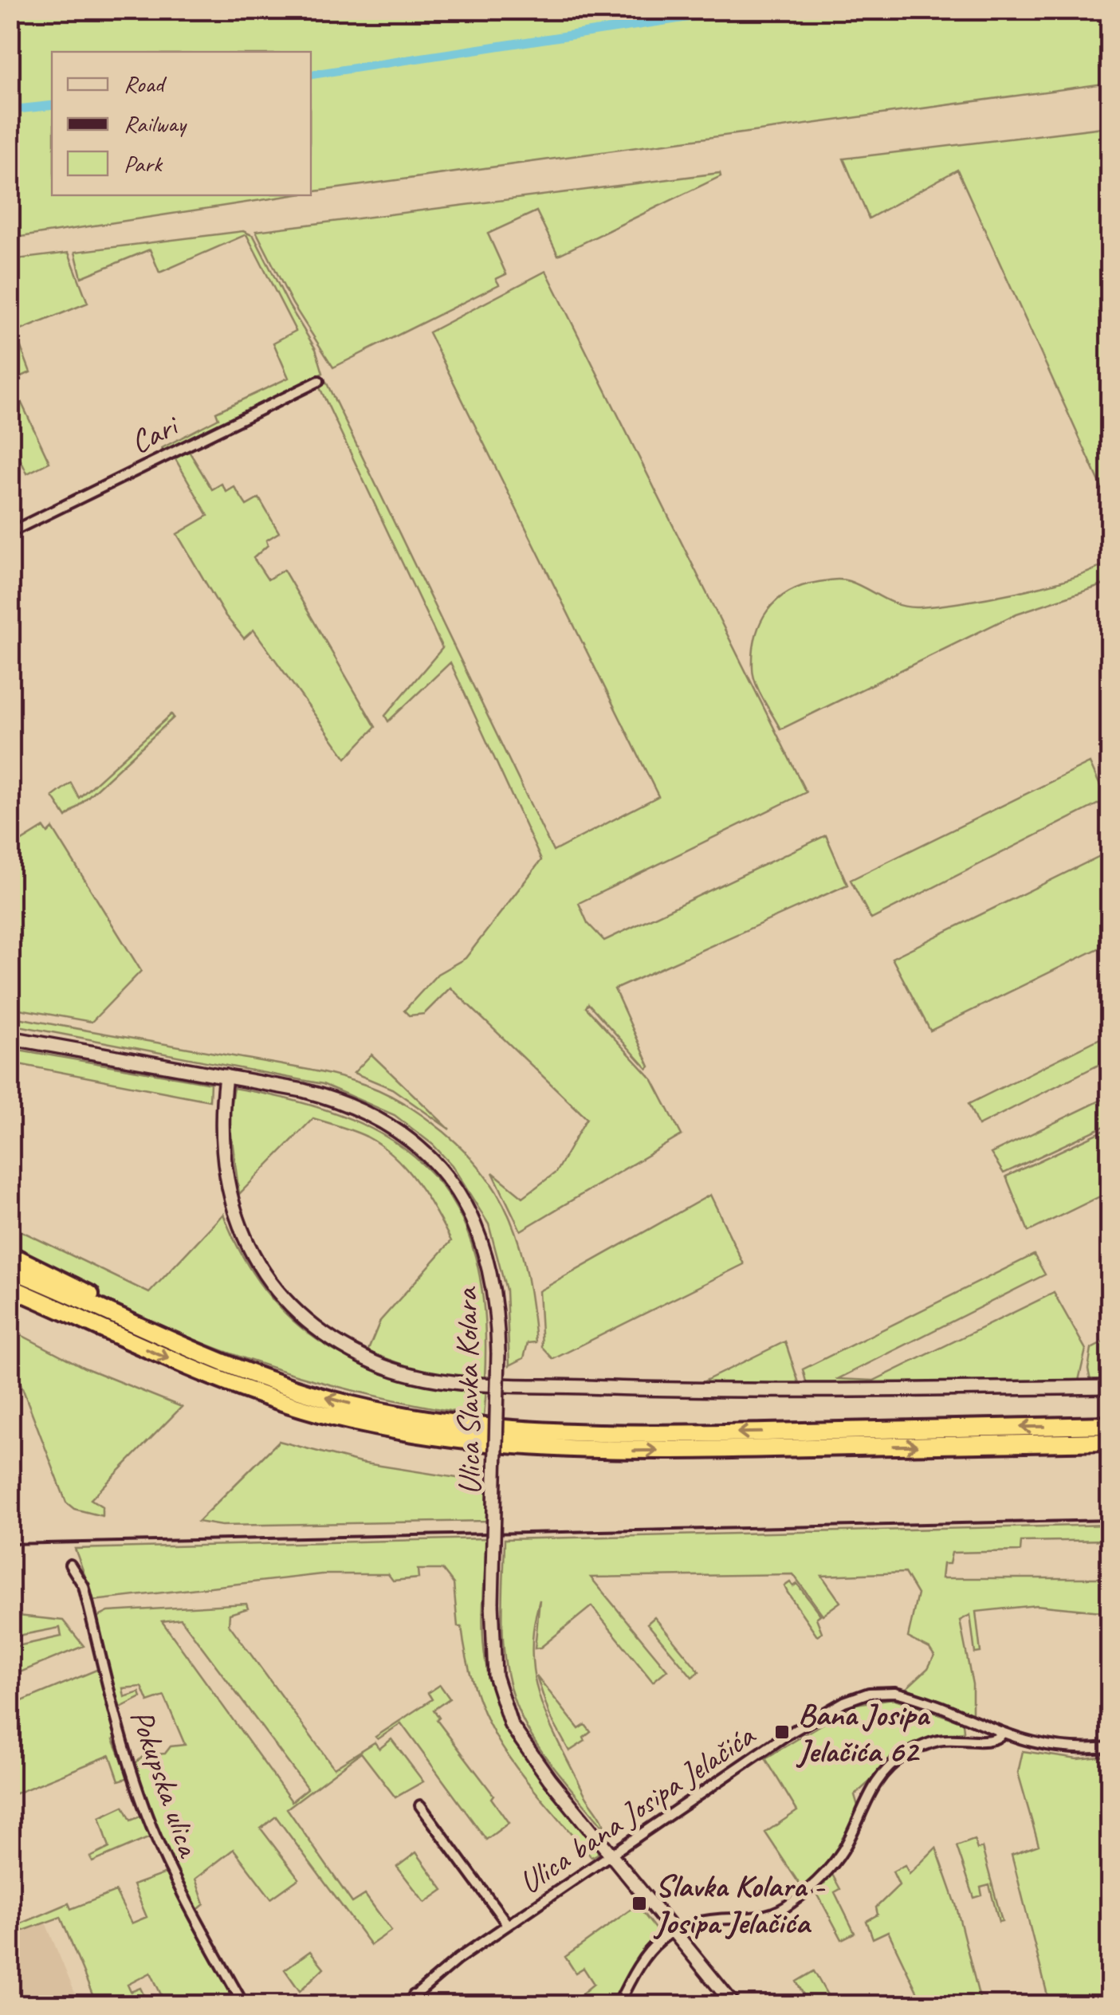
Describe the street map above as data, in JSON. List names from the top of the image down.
{
  "streets": {
    "main road": ["Ulica Slavka Kolara"],
    "street": ["Cari", "Pokupska ulica", "Ulica bana Josipa Jelačića"]
  },
  "crossings": [
    ["Ulica Slavka Kolara", "Ulica bana Josipa Jelačića"]
  ],
  "places": {
    "transit": ["Bana Josipa Jelačića 62", "Slavka Kolara - Josipa Jelačića"]
  },
  "legend": ["Road", "Railway", "Park"]
}
